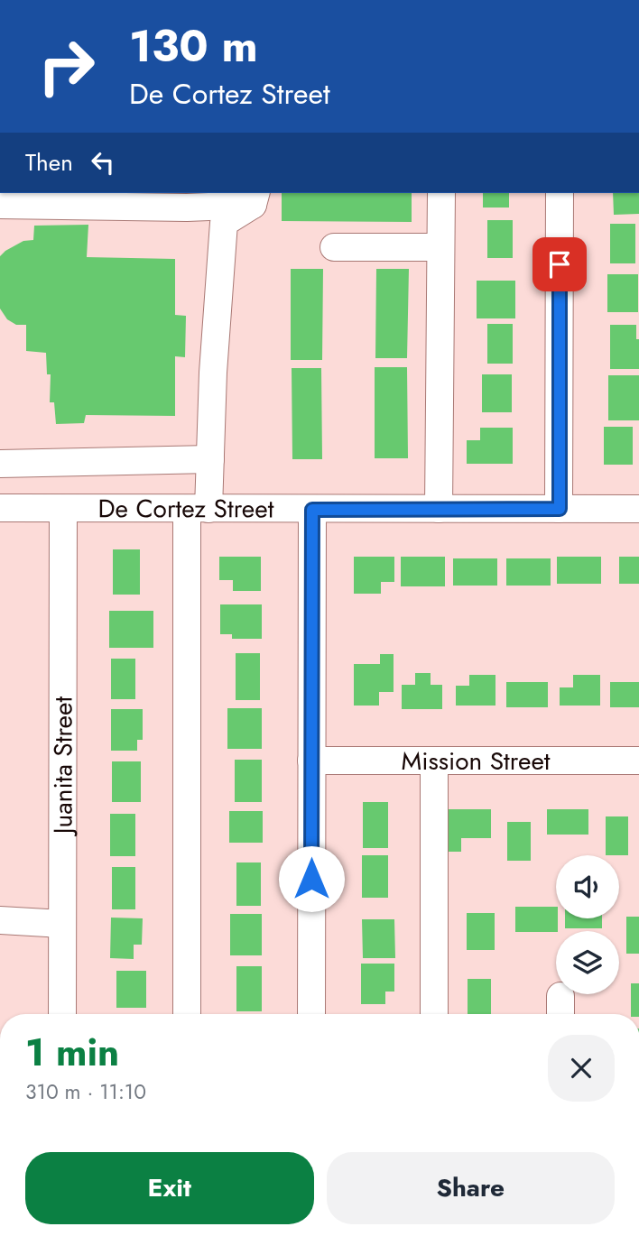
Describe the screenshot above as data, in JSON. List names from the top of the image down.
{
  "streets": {
    "street": ["De Cortez Street", "Mission Street", "Juanita Street"]
  },
  "crossings": [
    ["De Cortez Street", "Juanita Street"]
  ],
  "page": {
    "turn": ["130 m", "De Cortez Street"],
    "then": "Then",
    "heading": ["1 min", "310 m · 11:10"],
    "buttons": ["Exit", "Share"]
  }
}
